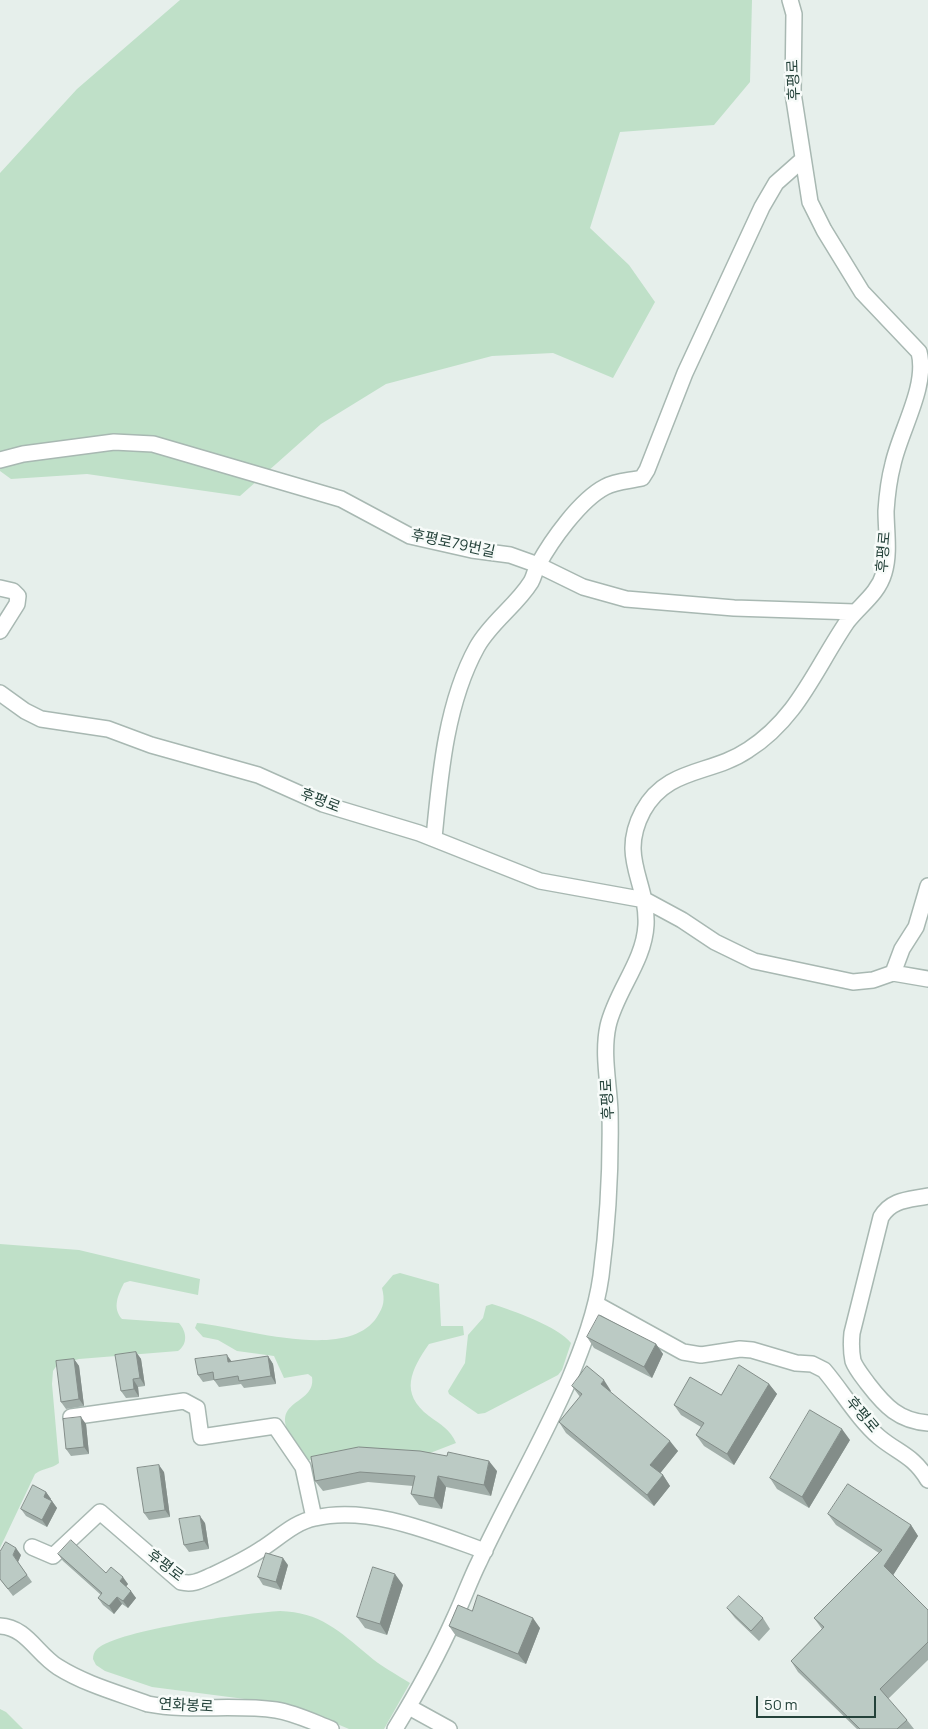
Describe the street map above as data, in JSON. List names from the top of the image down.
{
  "streets": {
    "street": ["후평로", "후평로79번길", "연화봉로"]
  },
  "crossings": [
    ["후평로", "후평로79번길"]
  ],
  "scale_bar": "50 m"
}
